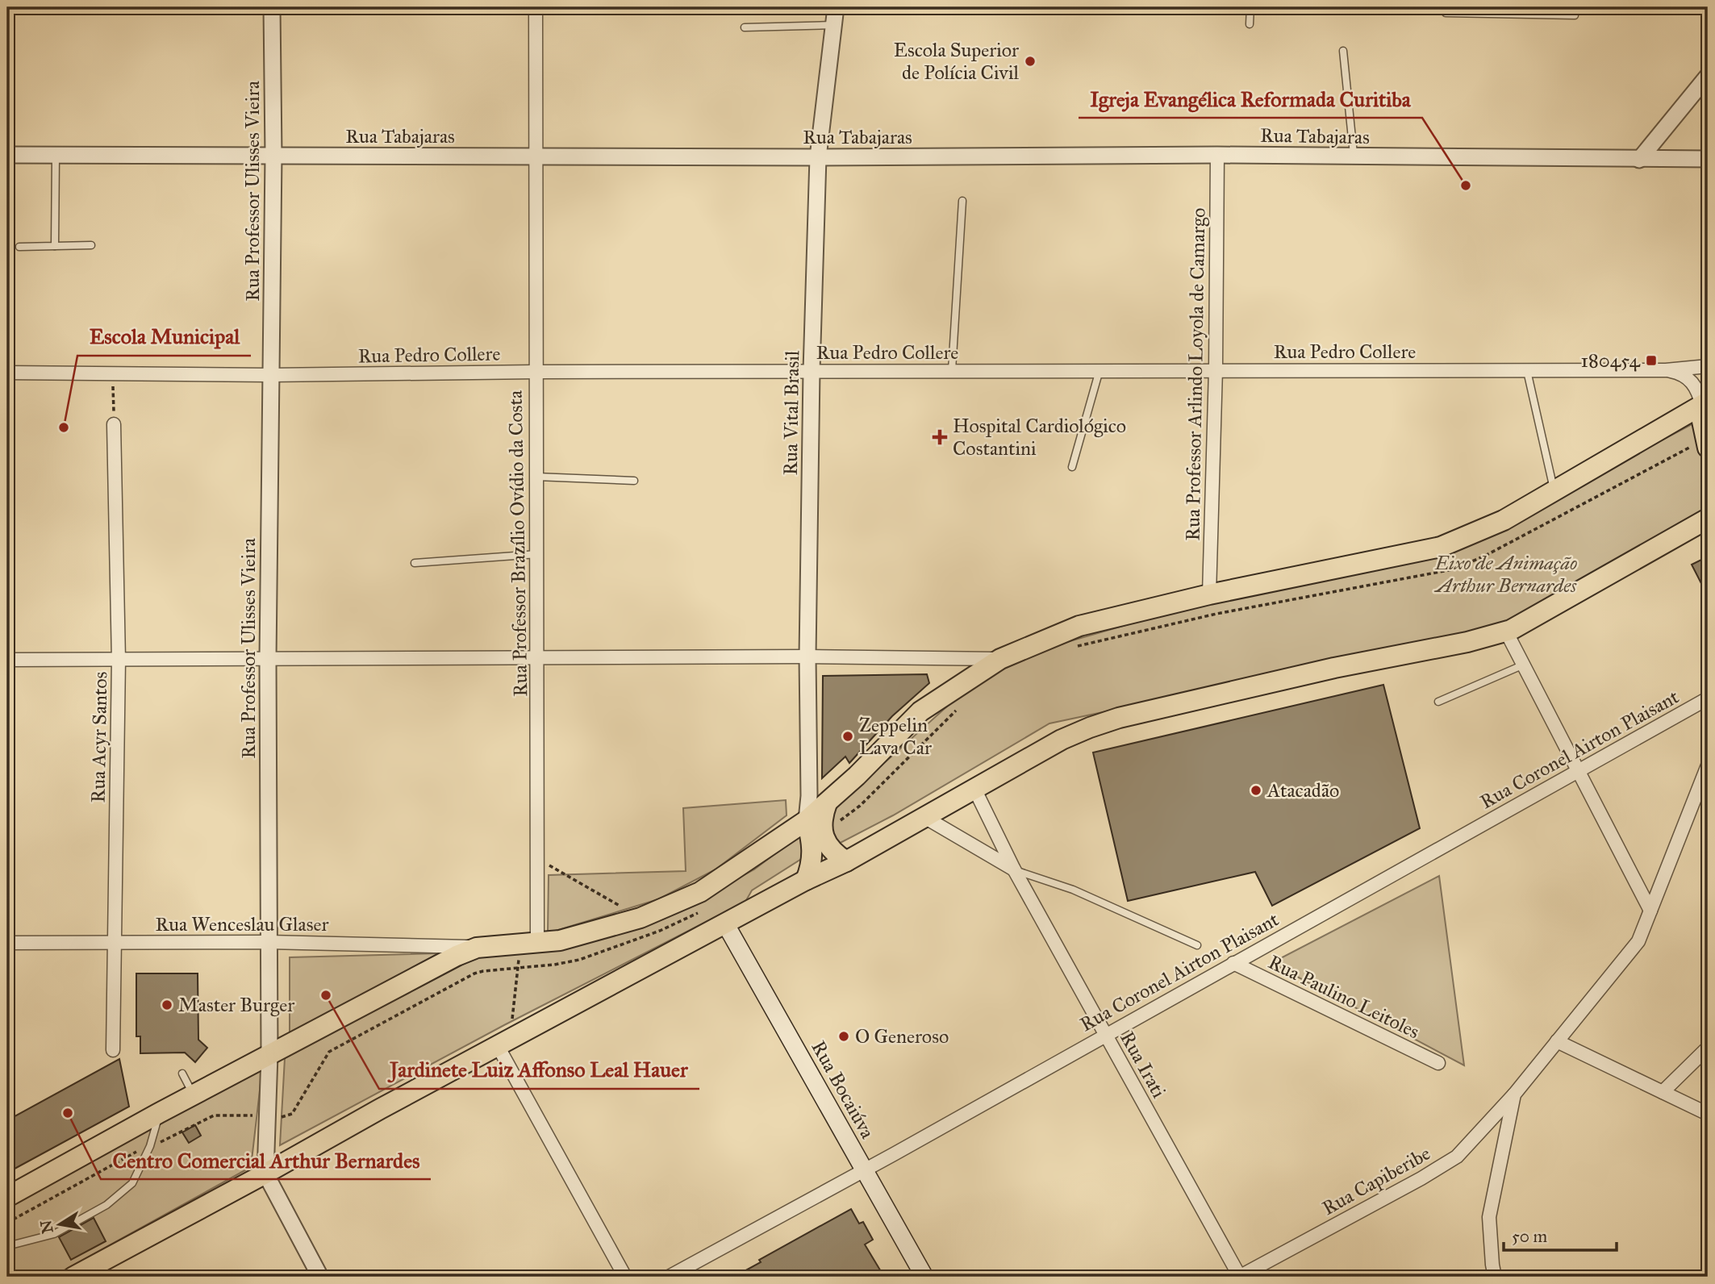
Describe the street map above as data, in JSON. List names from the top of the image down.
{
  "streets": {
    "main road": ["Rua Bocaiúva"],
    "street": [
      "Rua Tabajaras",
      "Rua Professor Ulisses Vieira",
      "Rua Pedro Collere",
      "Rua Professor Arlindo Loyola de Camargo",
      "Rua Vital Brasil",
      "Rua Professor Brazílio Ovídio da Costa",
      "Rua Acyr Santos",
      "Rua Coronel Airton Plaisant",
      "Rua Wenceslau Glaser",
      "Rua Paulino Leitoles",
      "Rua Irati",
      "Rua Capiberibe"
    ]
  },
  "crossings": [
    ["Rua Tabajaras", "Rua Professor Ulisses Vieira"],
    ["Rua Tabajaras", "Rua Professor Arlindo Loyola de Camargo"],
    ["Rua Tabajaras", "Rua Vital Brasil"],
    ["Rua Tabajaras", "Rua Professor Brazílio Ovídio da Costa"],
    ["Rua Professor Ulisses Vieira", "Rua Pedro Collere"],
    ["Rua Professor Ulisses Vieira", "Rua Wenceslau Glaser"],
    ["Rua Pedro Collere", "Rua Professor Arlindo Loyola de Camargo"],
    ["Rua Pedro Collere", "Rua Vital Brasil"],
    ["Rua Pedro Collere", "Rua Professor Brazílio Ovídio da Costa"],
    ["Rua Acyr Santos", "Rua Wenceslau Glaser"],
    ["Rua Coronel Airton Plaisant", "Rua Paulino Leitoles"],
    ["Rua Coronel Airton Plaisant", "Rua Irati"],
    ["Rua Coronel Airton Plaisant", "Rua Bocaiúva"],
    ["Rua Irati", "Rua Capiberibe"]
  ],
  "parks": ["Eixo de Animação Arthur Bernardes"],
  "places": {
    "other": [
      "Escola Superior de Polícia Civil",
      "Igreja Evangélica Reformada Curitiba",
      "Escola Municipal",
      "Zeppelin Lava Car",
      "Atacadão",
      "Jardinete Luiz Affonso Leal Hauer",
      "Master Burger",
      "O Generoso",
      "Centro Comercial Arthur Bernardes"
    ],
    "transit": ["180454"],
    "health": ["Hospital Cardiológico Costantini"]
  },
  "scale_bar": "50 m",
  "north": "left"
}
